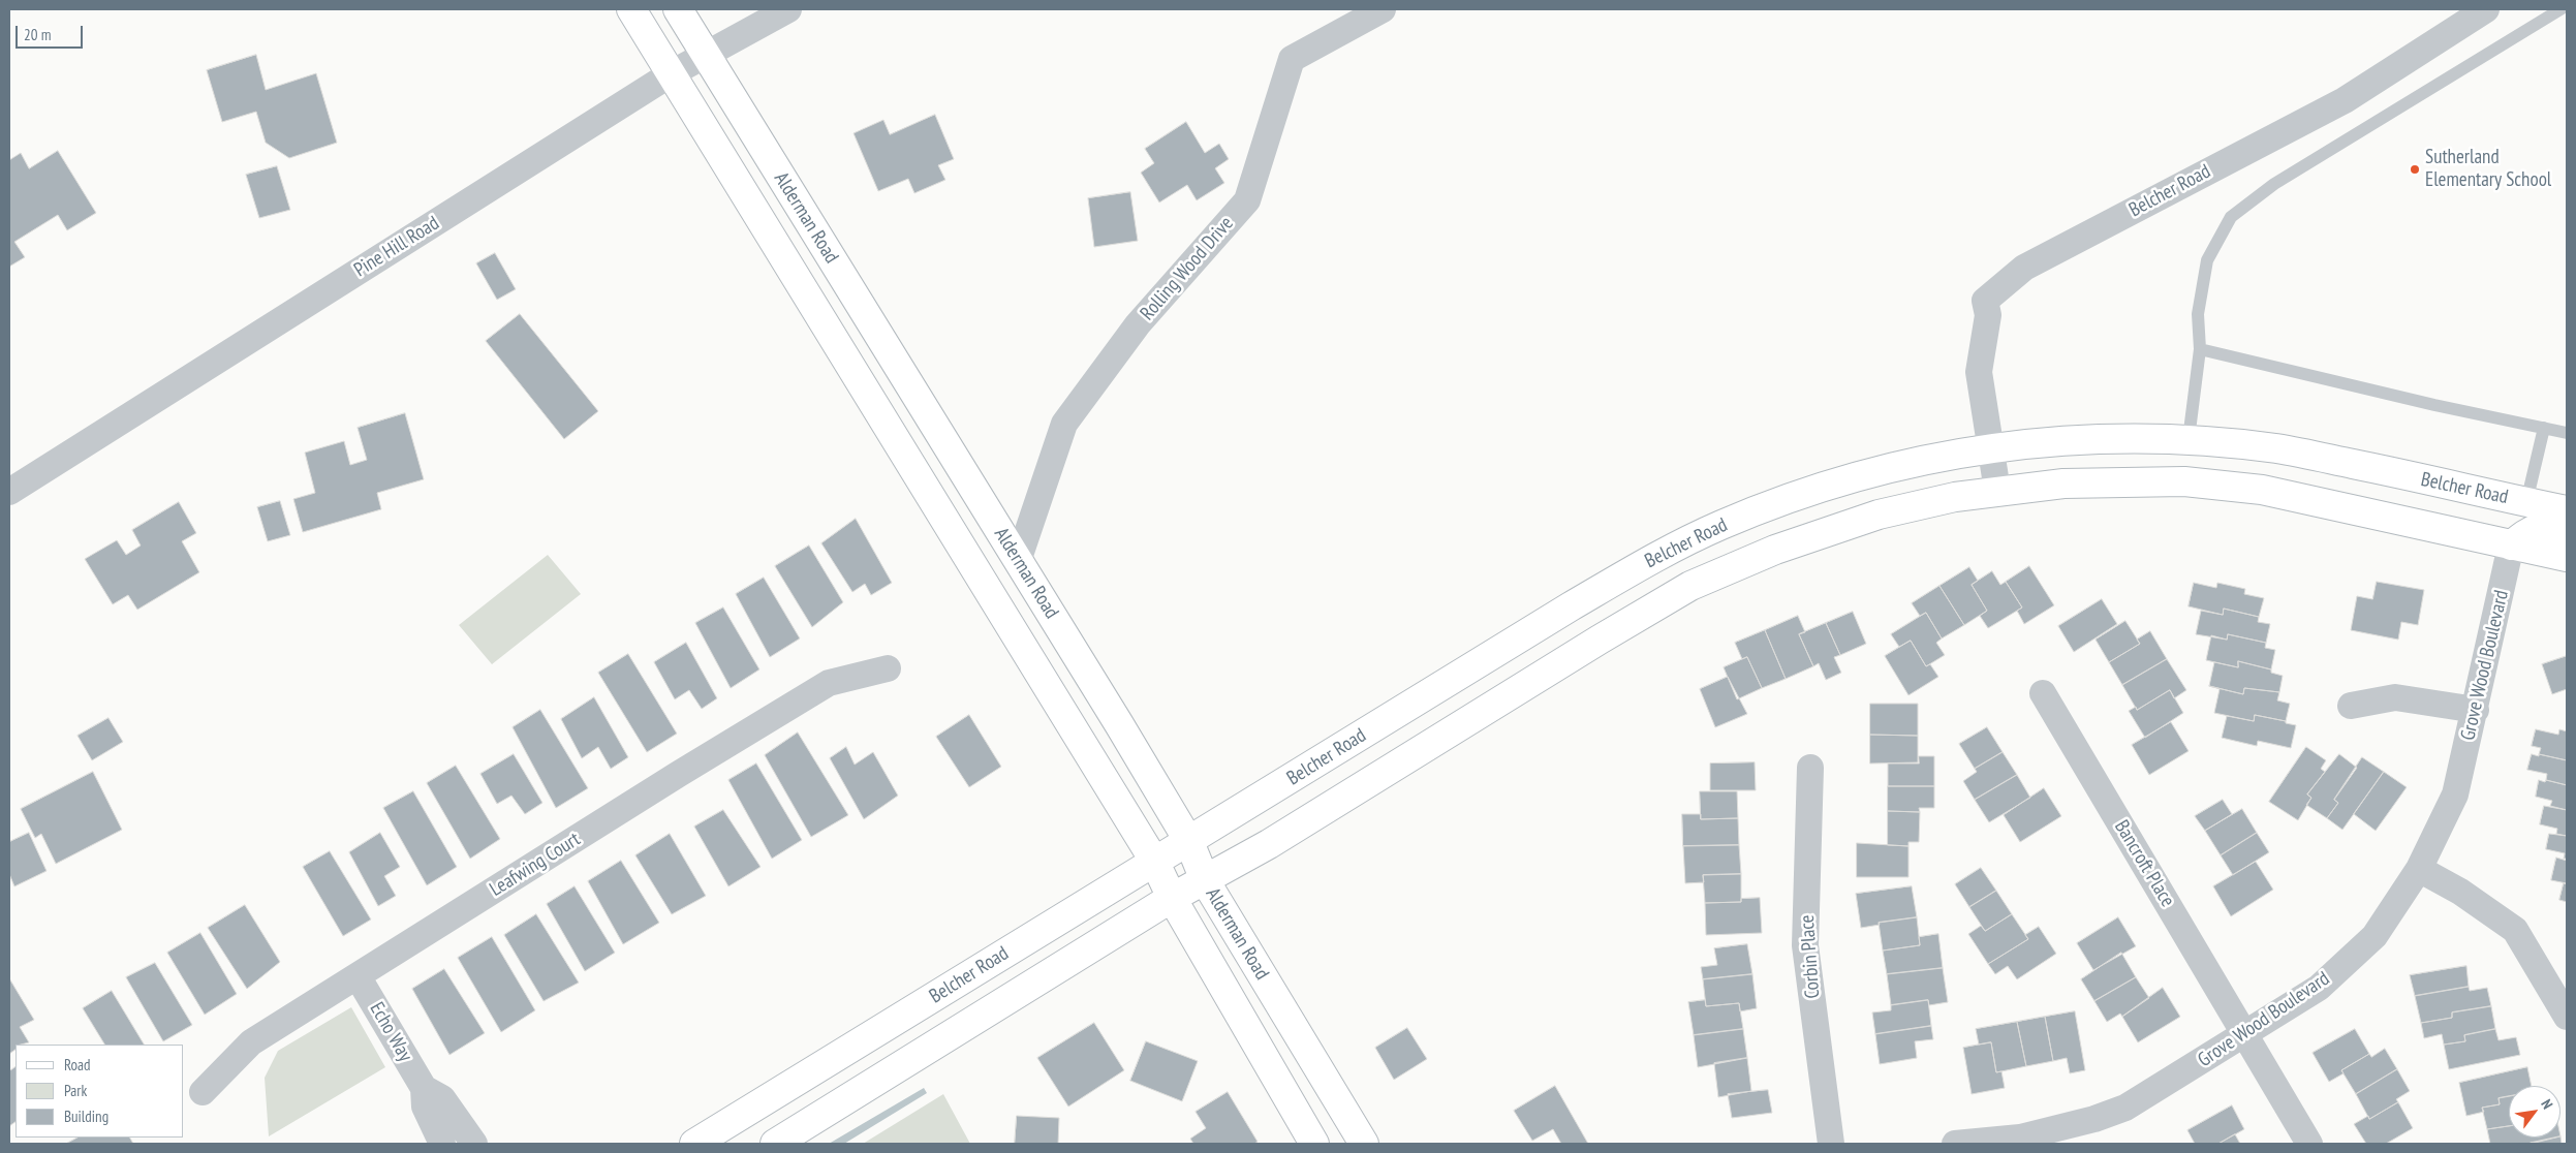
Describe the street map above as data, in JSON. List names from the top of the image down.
{
  "streets": {
    "main road": ["Belcher Road", "Alderman Road"],
    "street": [
      "Pine Hill Road",
      "Rolling Wood Drive",
      "Grove Wood Boulevard",
      "Bancroft Place",
      "Leafwing Court",
      "Corbin Place",
      "Echo Way"
    ]
  },
  "crossings": [
    ["Belcher Road", "Alderman Road"],
    ["Belcher Road", "Grove Wood Boulevard"],
    ["Alderman Road", "Pine Hill Road"],
    ["Alderman Road", "Rolling Wood Drive"],
    ["Grove Wood Boulevard", "Bancroft Place"],
    ["Leafwing Court", "Echo Way"]
  ],
  "places": ["Sutherland Elementary School"],
  "legend": ["Road", "Park", "Building"],
  "scale_bar": "20 m",
  "north": "top right"
}
